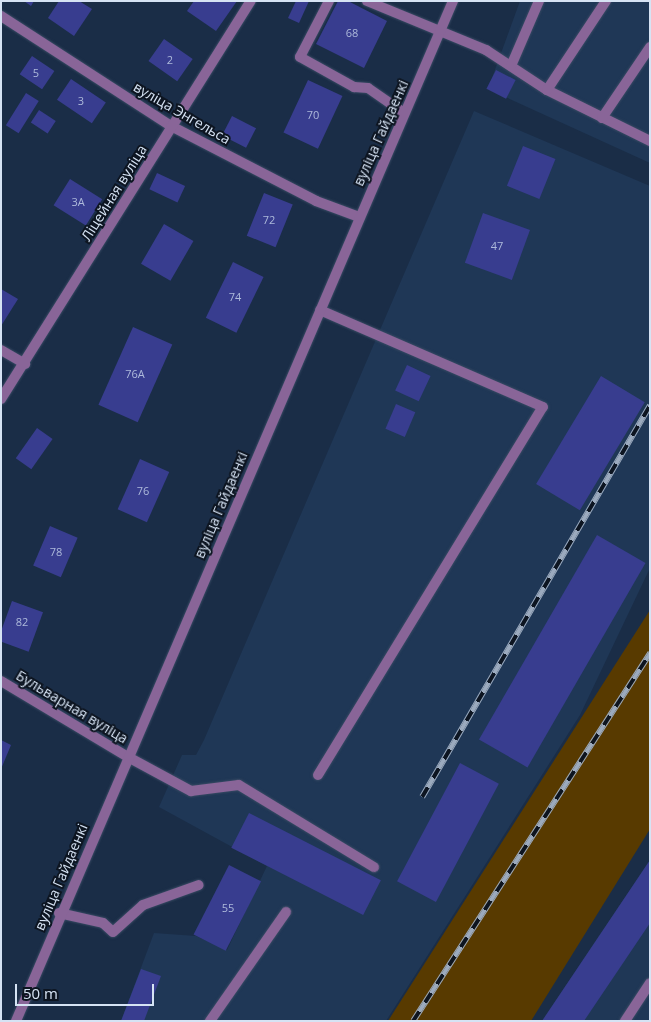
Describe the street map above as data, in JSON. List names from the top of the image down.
{
  "streets": {
    "street": [
      "вуліца Энгельса",
      "вуліца Гайдаенкі",
      "Ліцейная вуліца",
      "Бульварная вуліца"
    ]
  },
  "crossings": [
    ["вуліца Энгельса", "вуліца Гайдаенкі"],
    ["вуліца Энгельса", "Ліцейная вуліца"],
    ["вуліца Гайдаенкі", "Бульварная вуліца"]
  ],
  "house_numbers": [
    "68",
    "2",
    "5",
    "3",
    "70",
    "3А",
    "72",
    "47",
    "74",
    "76А",
    "76",
    "78",
    "82",
    "55"
  ],
  "scale_bar": "50 m"
}
